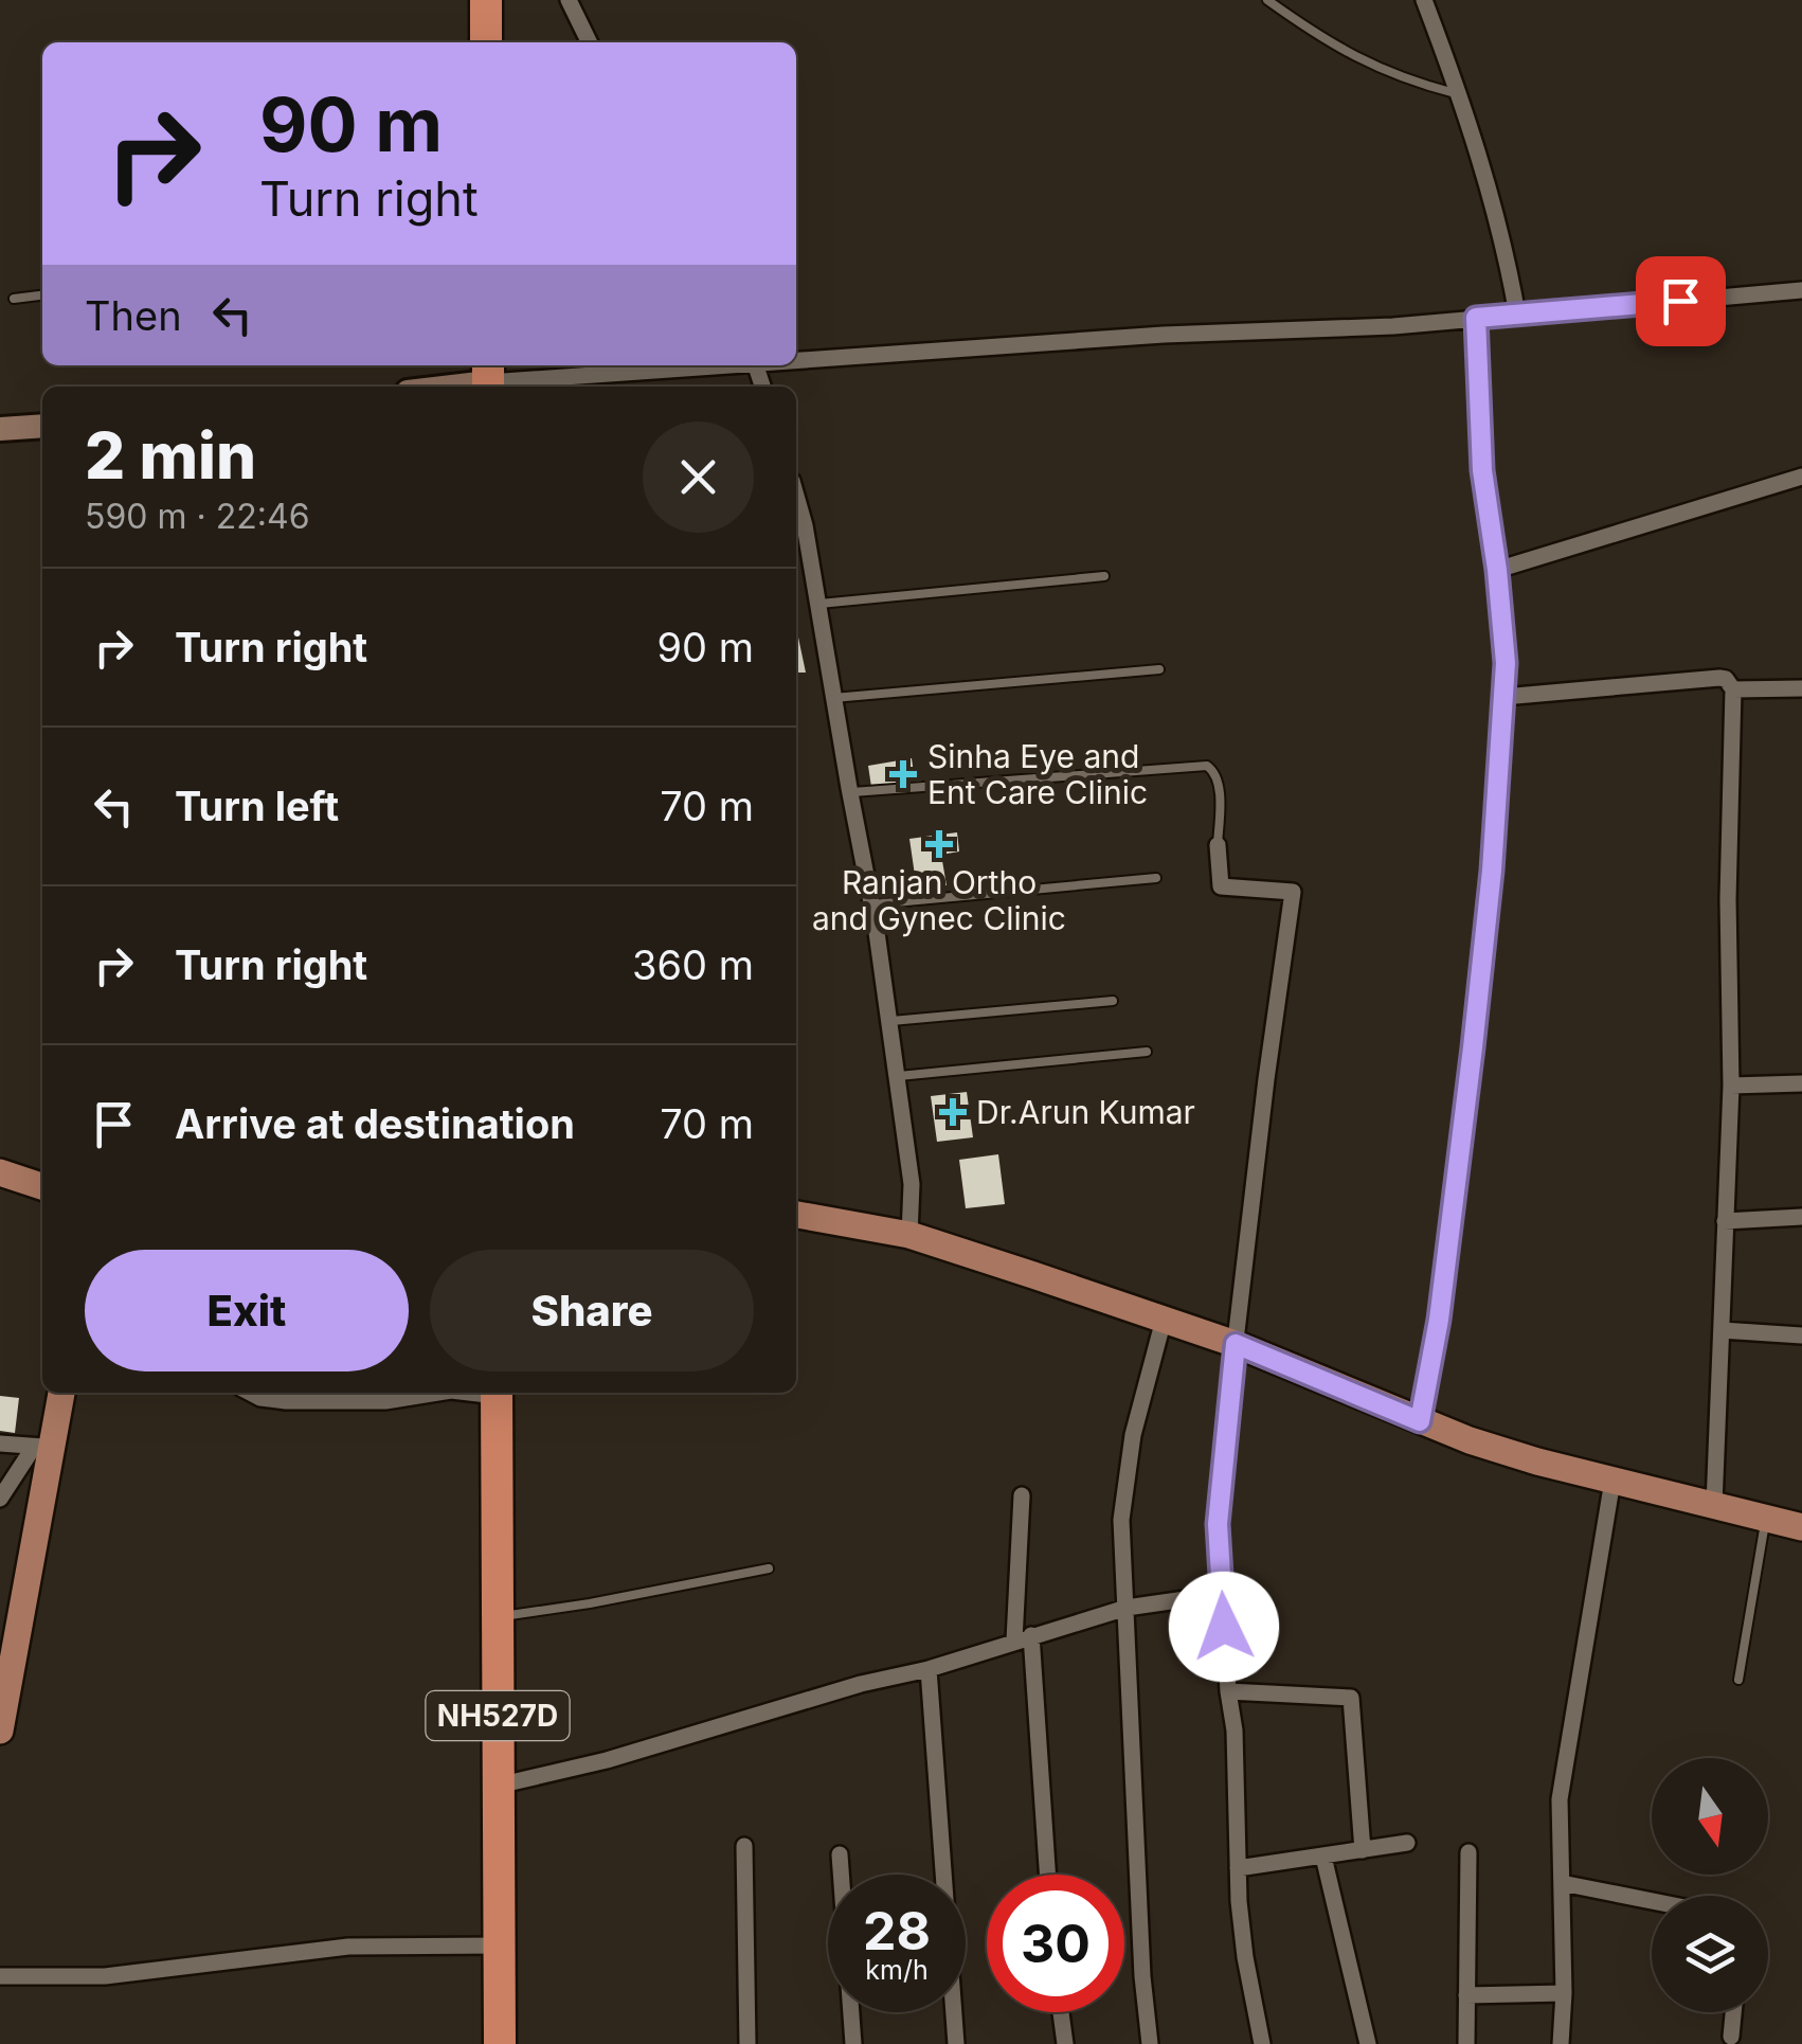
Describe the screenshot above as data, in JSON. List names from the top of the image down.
{
  "streets": {
    "highway": ["NH527D"]
  },
  "places": {
    "health": ["Sinha Eye and Ent Care Clinic", "Ranjan Ortho and Gynec Clinic", "Dr.Arun Kumar"]
  },
  "north": "bottom",
  "page": {
    "turn": ["90 m", "Turn right"],
    "then": "Then",
    "heading": ["2 min", "590 m · 22:46"],
    "list": [
      {
        "name": "Turn right",
        "value": "90 m"
      },
      {
        "name": "Turn left",
        "value": "70 m"
      },
      {
        "name": "Turn right",
        "value": "360 m"
      },
      {
        "name": "Arrive at destination",
        "value": "70 m"
      }
    ],
    "buttons": ["Exit", "Share"],
    "speed": "28 km/h",
    "limit": "30"
  }
}
